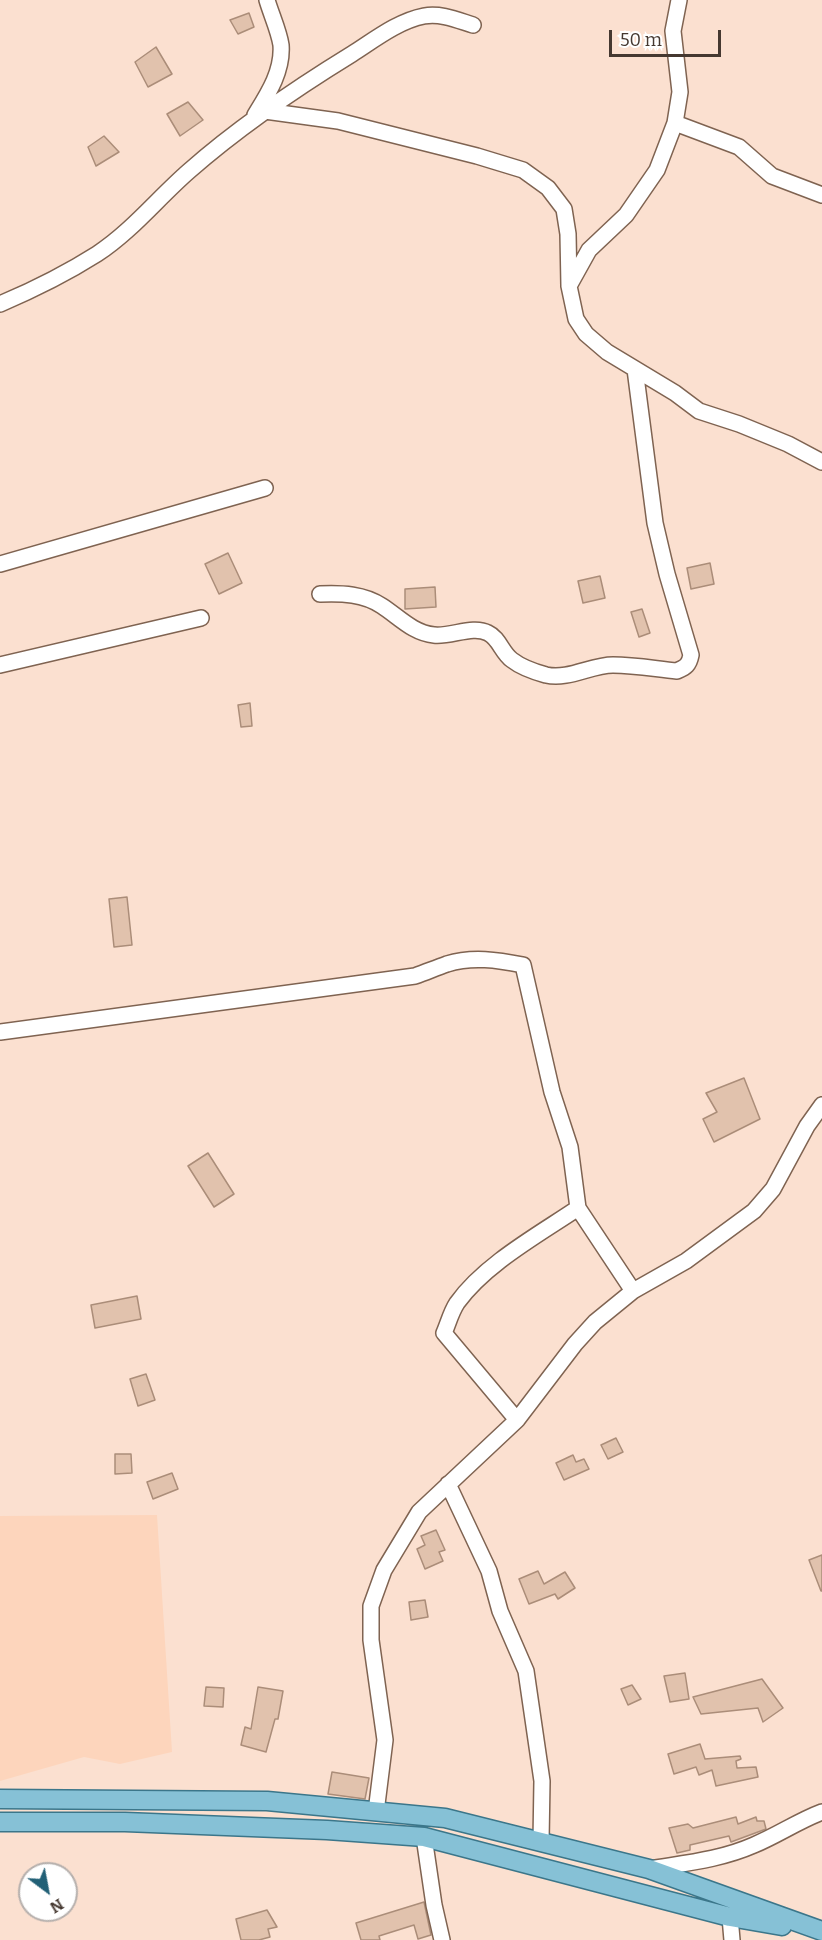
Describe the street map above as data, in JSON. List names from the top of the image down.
{
  "scale_bar": "50 m",
  "north": "bottom right"
}
